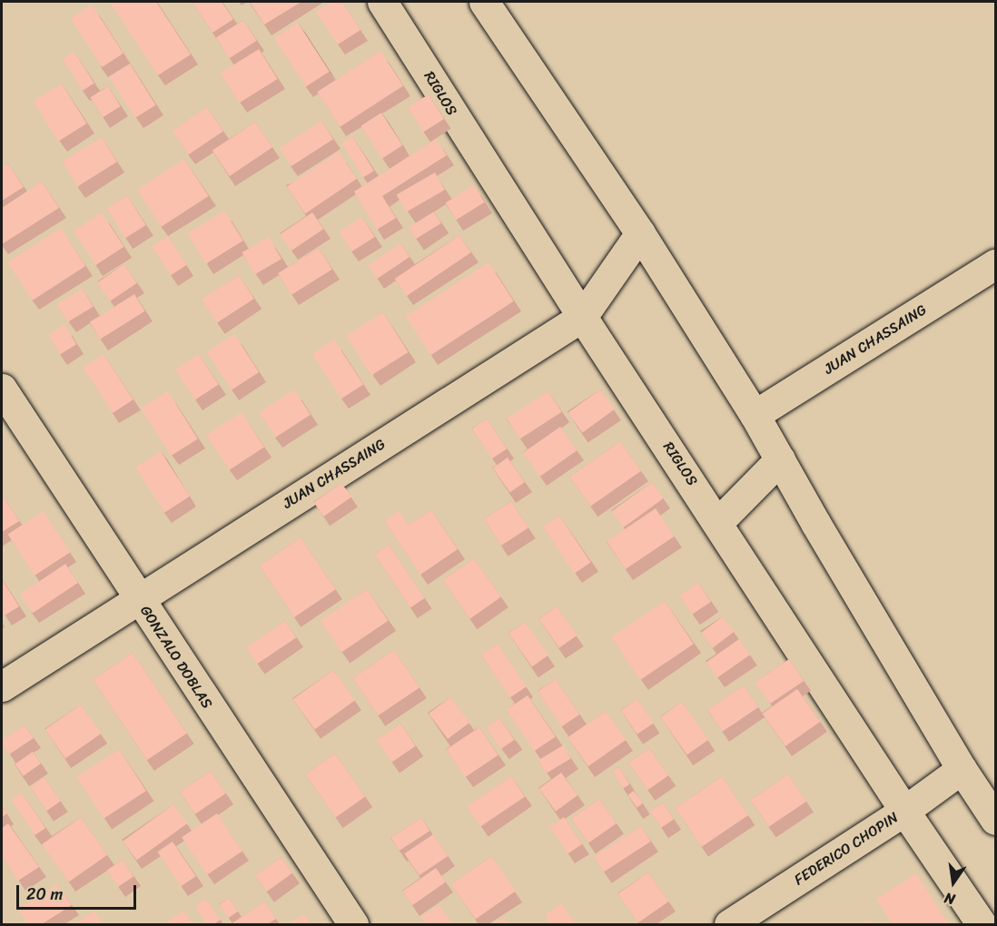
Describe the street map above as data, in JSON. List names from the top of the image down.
{
  "streets": {
    "street": [
      "RIGLOS",
      "JUAN CHASSAING",
      "GONZALO DOBLAS",
      "FEDERICO CHOPIN"
    ]
  },
  "crossings": [
    ["RIGLOS", "JUAN CHASSAING"],
    ["RIGLOS", "FEDERICO CHOPIN"],
    ["JUAN CHASSAING", "GONZALO DOBLAS"]
  ],
  "scale_bar": "20 m",
  "north": "bottom"
}
